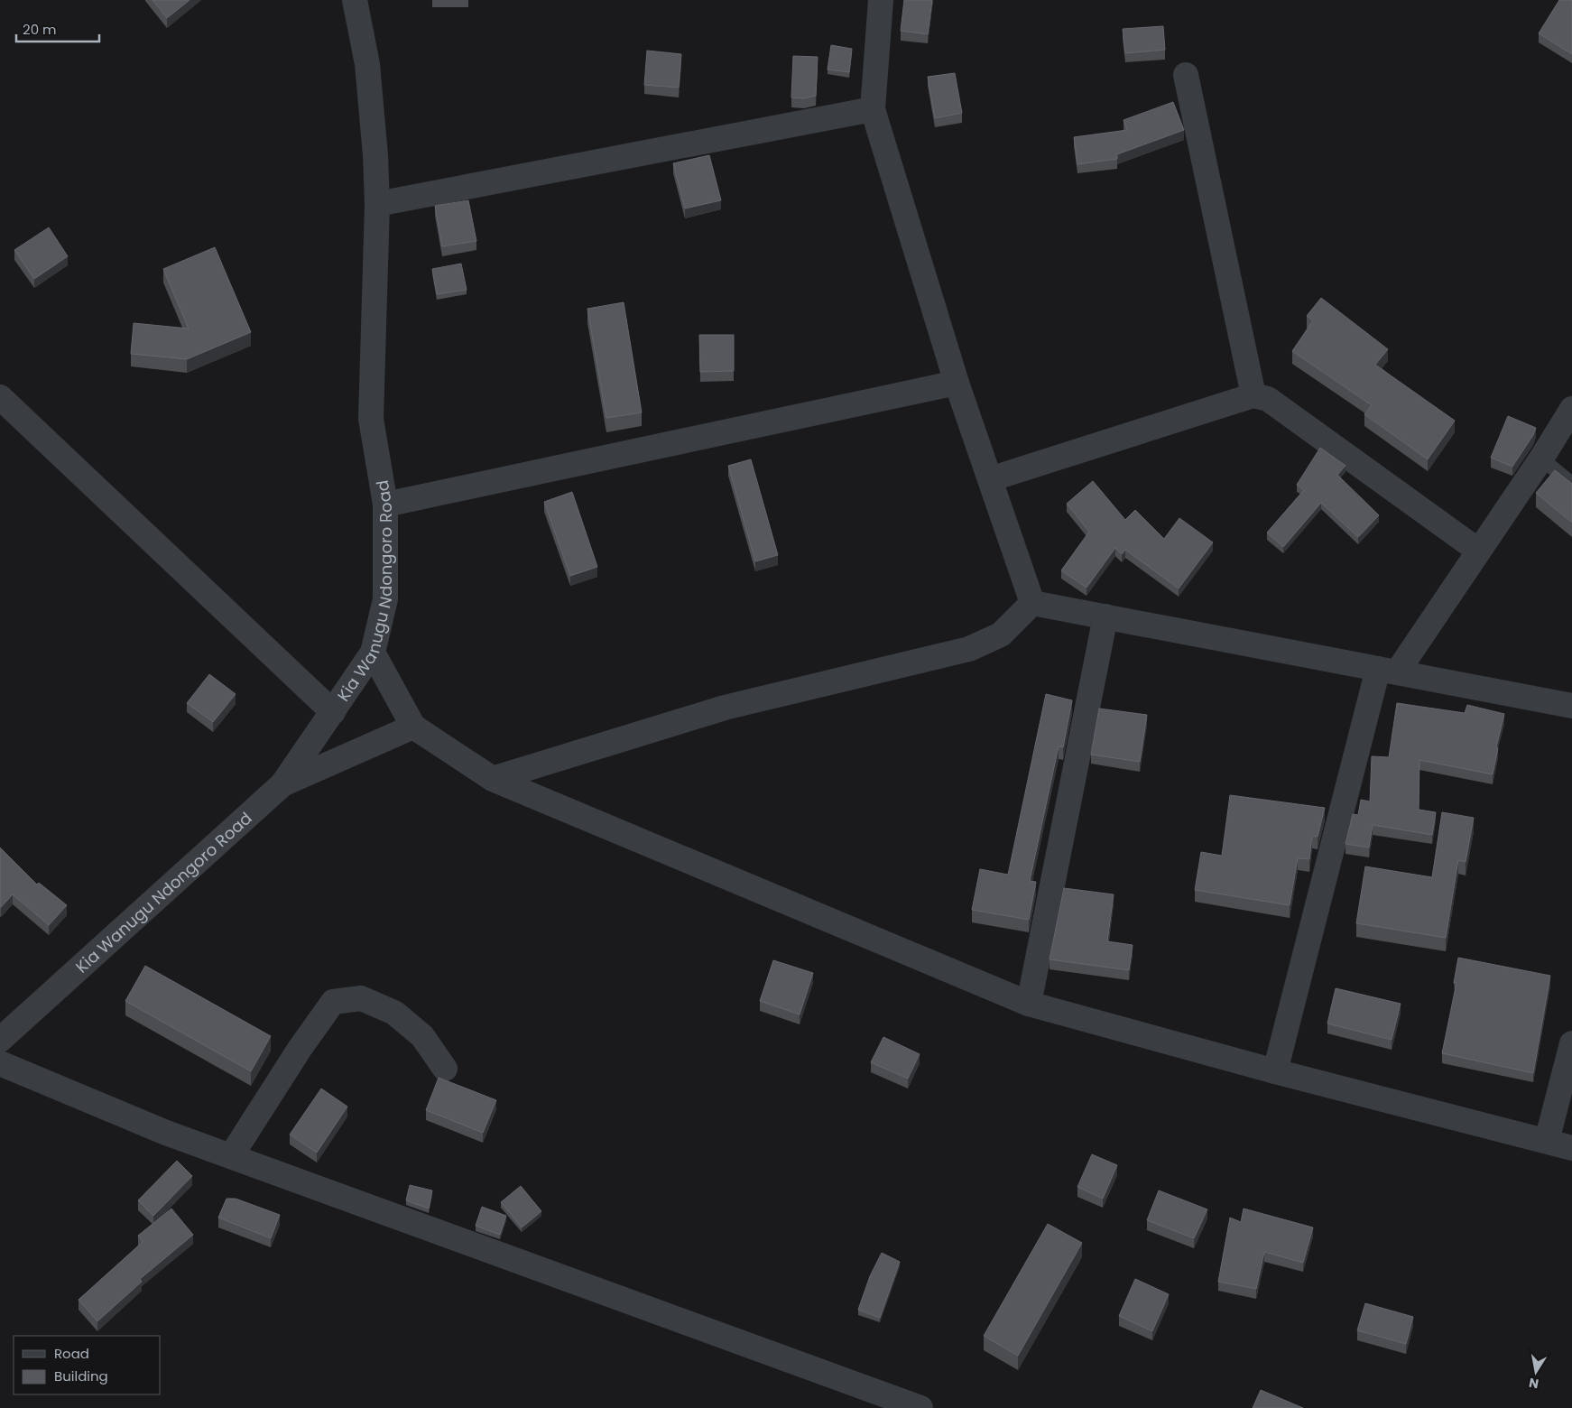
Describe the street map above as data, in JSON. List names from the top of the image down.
{
  "streets": {
    "street": ["Kia Wanugu Ndongoro Road"]
  },
  "legend": ["Road", "Building"],
  "scale_bar": "20 m",
  "north": "bottom"
}
